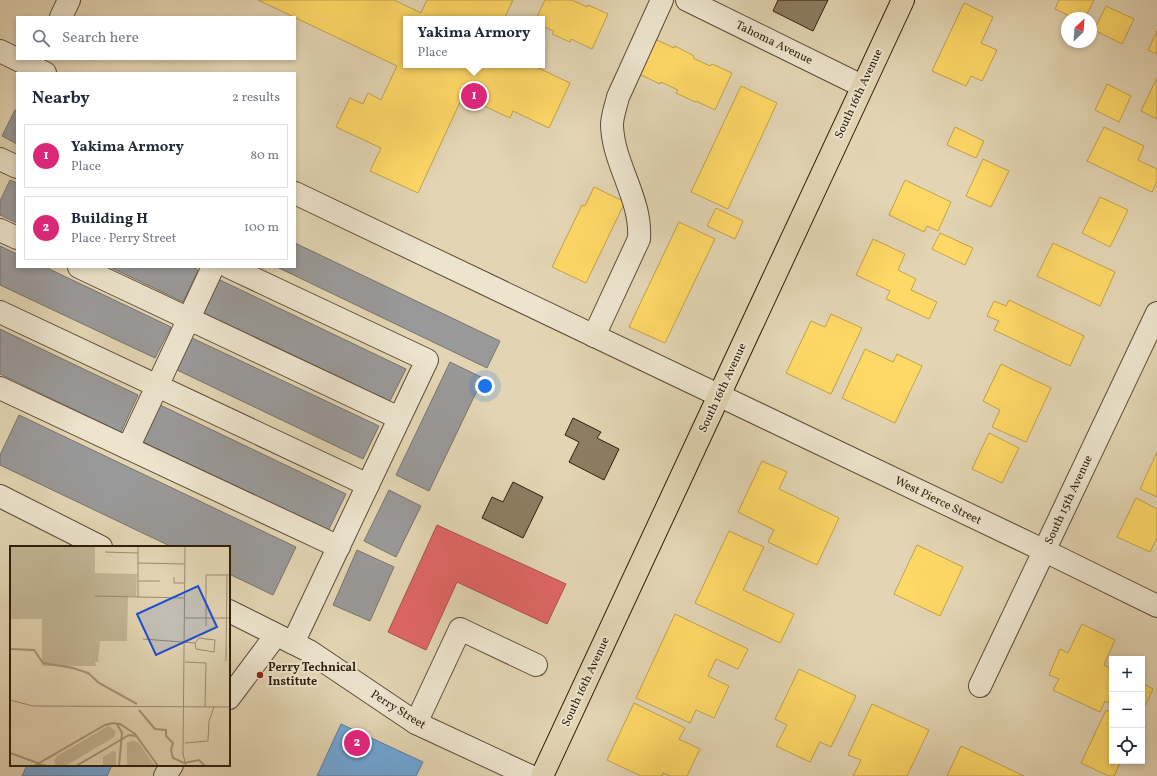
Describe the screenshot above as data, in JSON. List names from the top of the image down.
{
  "streets": {
    "main road": ["South 16th Avenue"],
    "street": [
      "Tahoma Avenue",
      "South 15th Avenue",
      "West Pierce Street",
      "Perry Street"
    ]
  },
  "crossings": [
    ["Tahoma Avenue", "South 16th Avenue"],
    ["South 16th Avenue", "West Pierce Street"],
    ["South 15th Avenue", "West Pierce Street"]
  ],
  "places": ["Perry Technical Institute"],
  "north": "top right",
  "page": {
    "popup": ["Yakima Armory", "Place"],
    "search": "Search here",
    "heading": ["Nearby", "2 results"],
    "pins": ["1", "2"],
    "list": [
      {
        "mark": "1",
        "name": "Yakima Armory",
        "note": "Place",
        "value": "80 m"
      },
      {
        "mark": "2",
        "name": "Building H",
        "note": "Place · Perry Street",
        "value": "100 m"
      }
    ],
    "map_buttons": ["+", "−"]
  }
}
